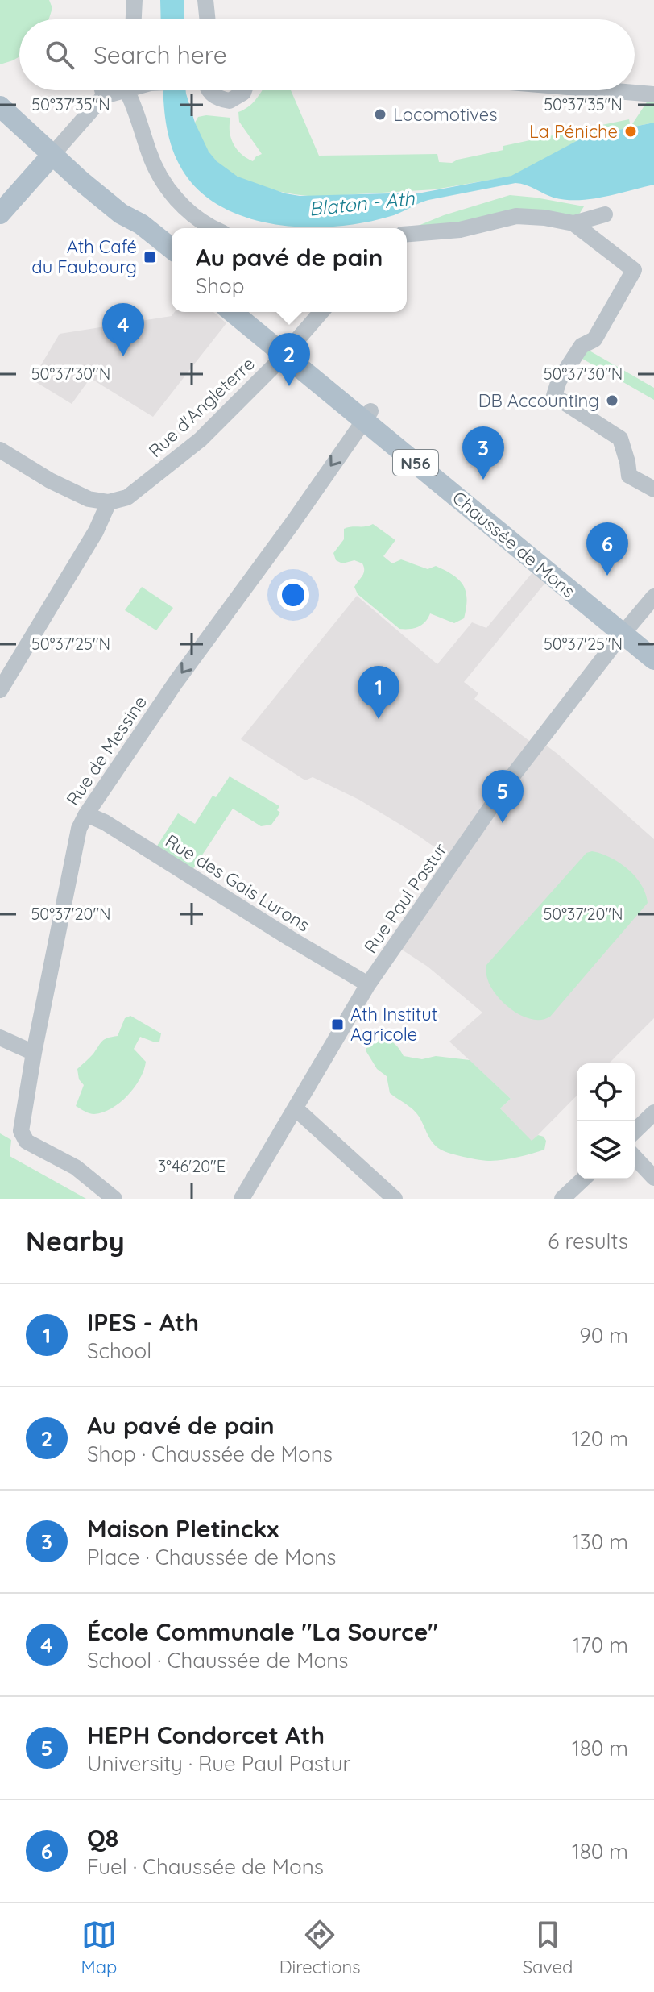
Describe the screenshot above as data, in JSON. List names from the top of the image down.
{
  "streets": {
    "main road": ["N56", "Chaussée de Mons"],
    "street": [
      "Rue d'Angleterre",
      "Rue de Messine",
      "Rue des Gais Lurons",
      "Rue Paul Pastur"
    ]
  },
  "crossings": [
    ["Rue d'Angleterre", "Chaussée de Mons"],
    ["Chaussée de Mons", "Rue de Messine"],
    ["Chaussée de Mons", "Rue Paul Pastur"],
    ["Rue de Messine", "Rue des Gais Lurons"],
    ["Rue des Gais Lurons", "Rue Paul Pastur"]
  ],
  "one_way": ["Rue de Messine"],
  "water": ["Blaton - Ath"],
  "places": {
    "other": ["Locomotives", "La Péniche", "DB Accounting"],
    "transit": ["Ath Café du Faubourg", "Ath Institut Agricole"]
  },
  "page": {
    "search": "Search here",
    "popup": ["Au pavé de pain", "Shop"],
    "pins": [
      "4",
      "2",
      "3",
      "6",
      "1",
      "5"
    ],
    "heading": ["Nearby", "6 results"],
    "list": [
      {
        "mark": "1",
        "name": "IPES - Ath",
        "note": "School",
        "value": "90 m"
      },
      {
        "mark": "2",
        "name": "Au pavé de pain",
        "note": "Shop · Chaussée de Mons",
        "value": "120 m"
      },
      {
        "mark": "3",
        "name": "Maison Pletinckx",
        "note": "Place · Chaussée de Mons",
        "value": "130 m"
      },
      {
        "mark": "4",
        "name": "École Communale \"La Source\"",
        "note": "School · Chaussée de Mons",
        "value": "170 m"
      },
      {
        "mark": "5",
        "name": "HEPH Condorcet Ath",
        "note": "University · Rue Paul Pastur",
        "value": "180 m"
      },
      {
        "mark": "6",
        "name": "Q8",
        "note": "Fuel · Chaussée de Mons",
        "value": "180 m"
      }
    ],
    "nav": ["Map", "Directions", "Saved"]
  },
  "coordinates": [
    "50°37'35\"N",
    "50°37'30\"N",
    "50°37'25\"N",
    "50°37'20\"N",
    "3°46'20\"E"
  ]
}
